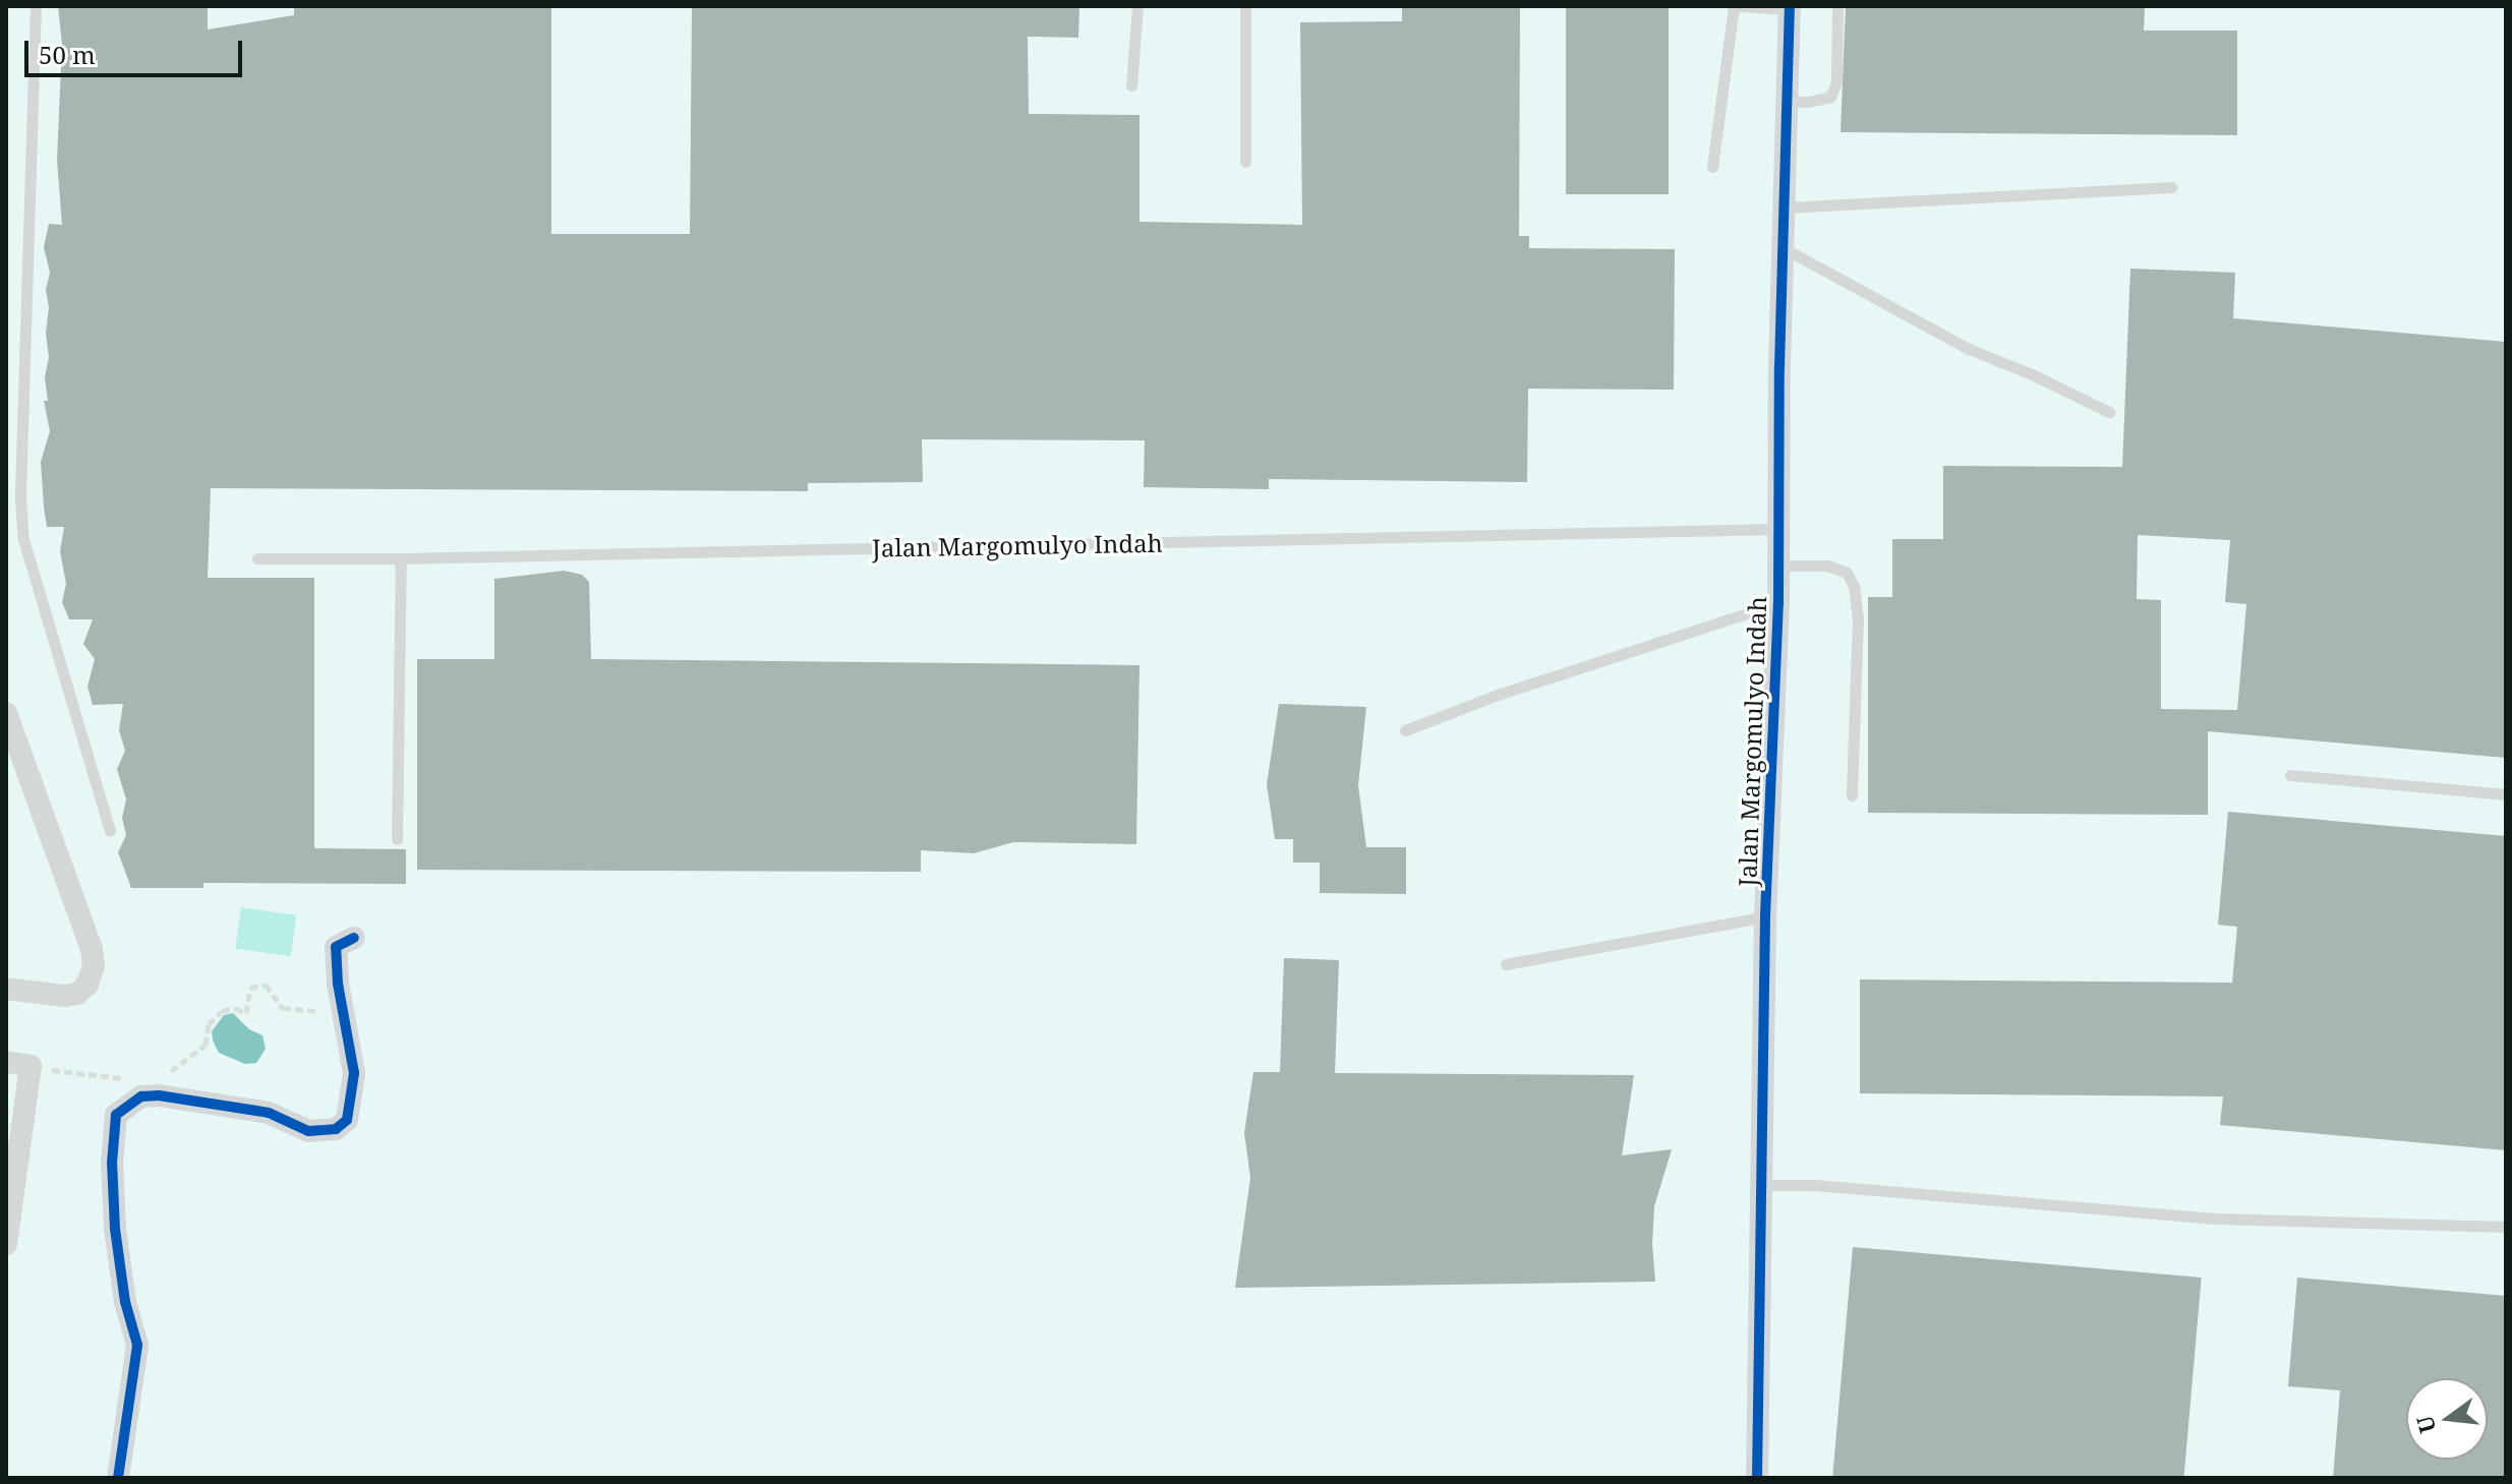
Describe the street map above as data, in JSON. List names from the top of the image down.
{
  "streets": {
    "street": ["Jalan Margomulyo Indah"]
  },
  "scale_bar": "50 m",
  "north": "left"
}
